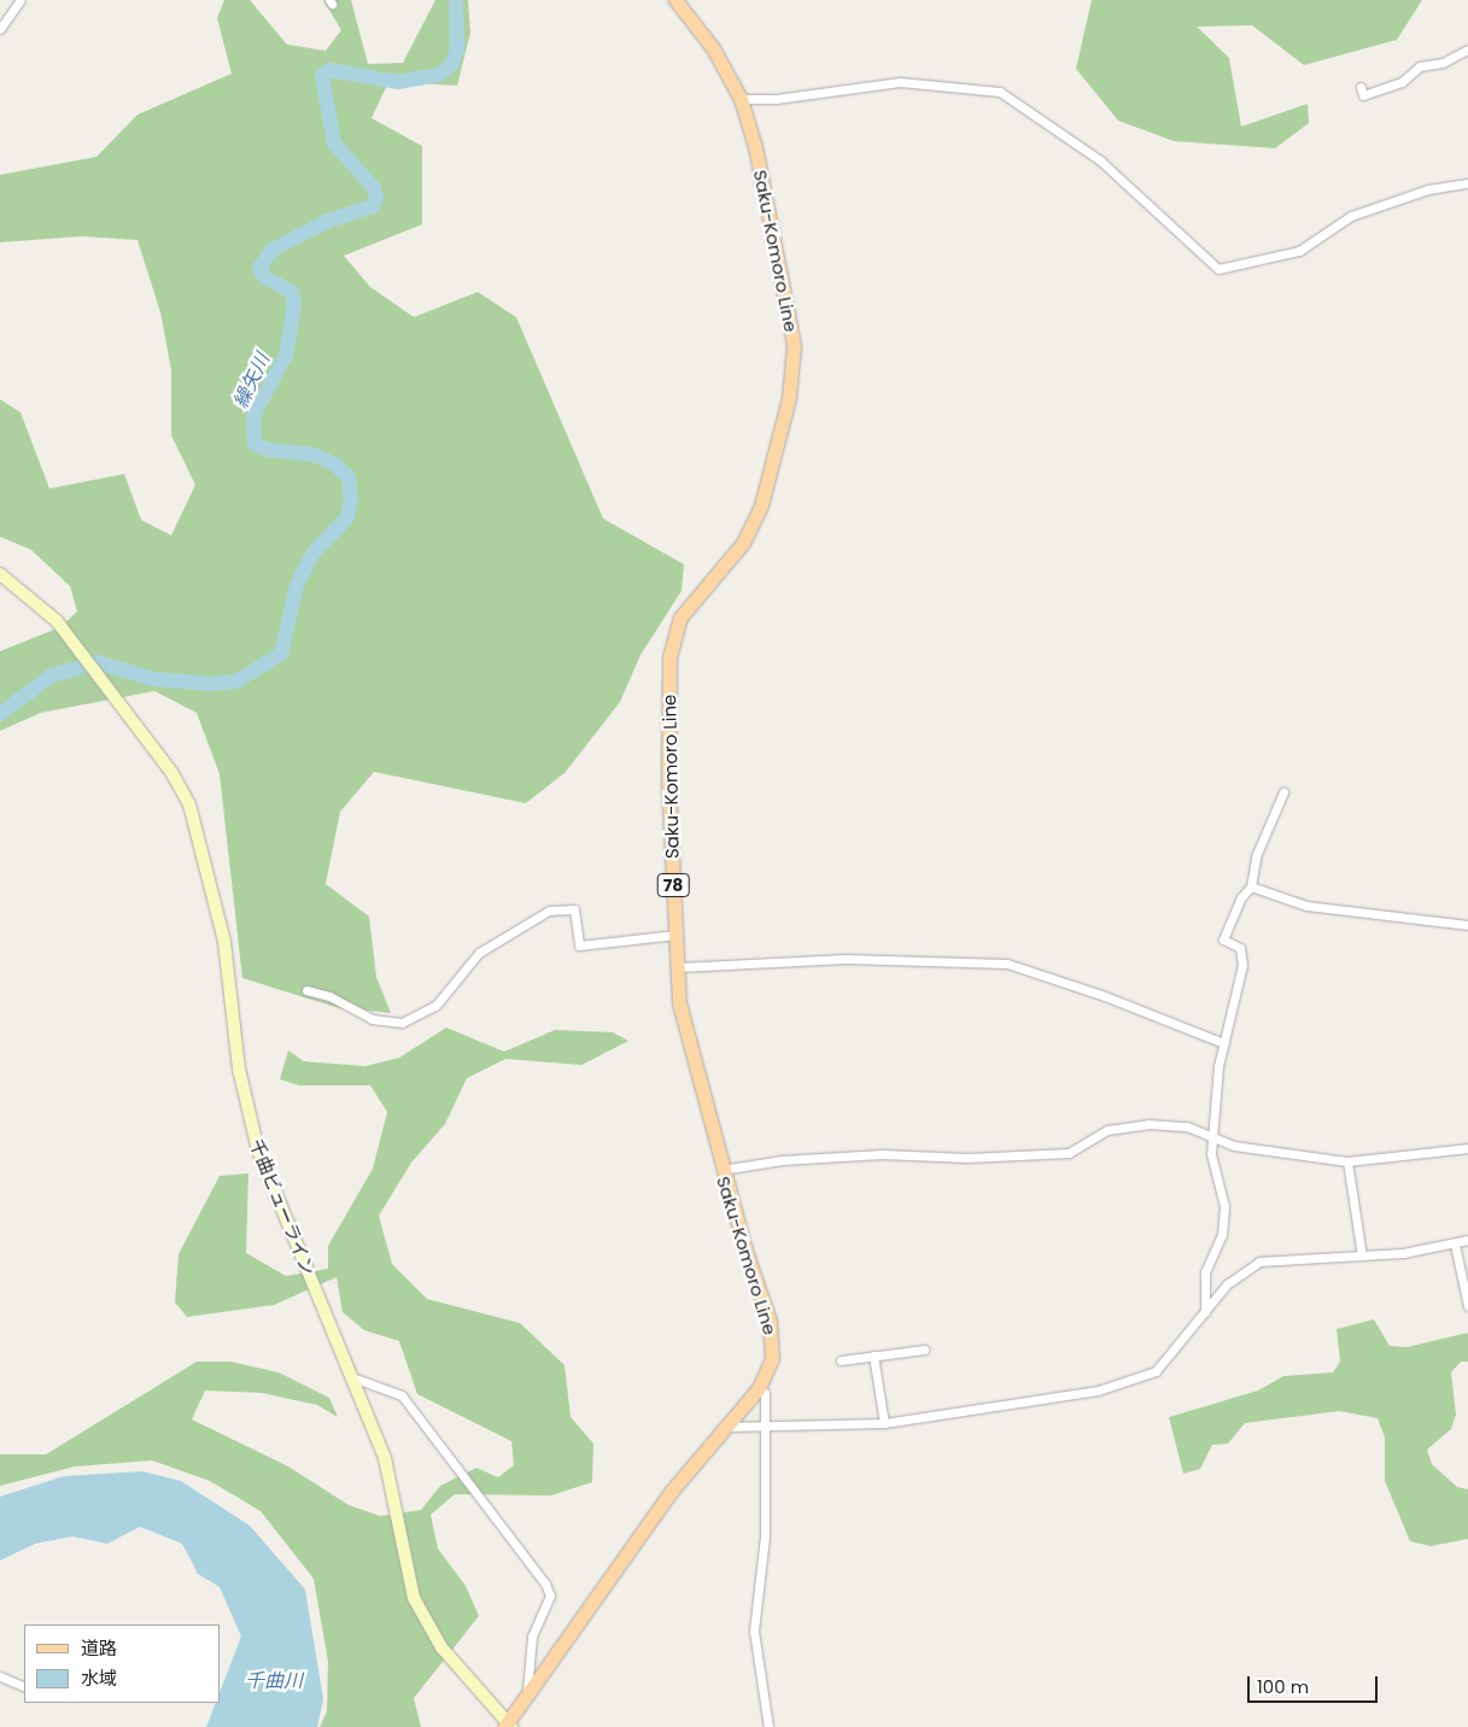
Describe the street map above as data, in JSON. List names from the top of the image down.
{
  "streets": {
    "main road": ["Saku-Komoro Line", "78"],
    "street": ["千曲ビューライン"]
  },
  "crossings": [
    ["Saku-Komoro Line", "千曲ビューライン"]
  ],
  "water": ["繰矢川", "千曲川"],
  "legend": ["道路", "水域"],
  "scale_bar": "100 m"
}
